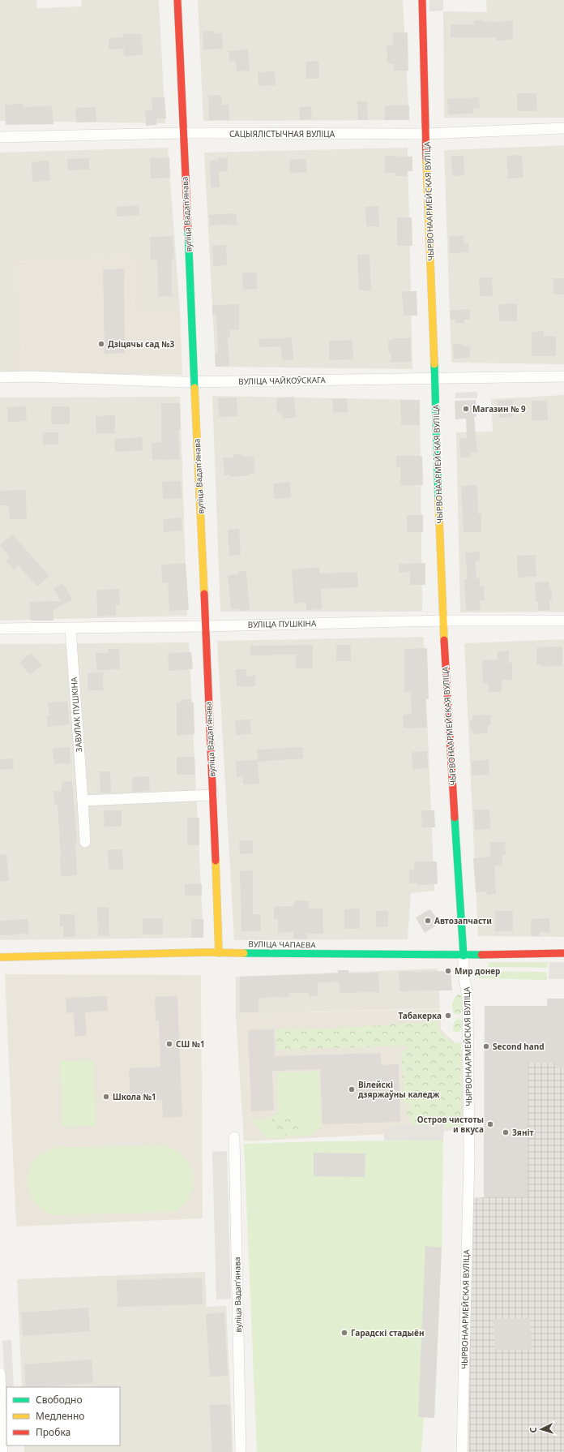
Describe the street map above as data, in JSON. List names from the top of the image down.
{
  "streets": {
    "main road": ["ЧЫРВОНААРМЕЙСКАЯ ВУЛІЦА", "вуліца Вадапʼянава", "ВУЛІЦА ЧАПАЕВА"],
    "street": [
      "САЦЫЯЛІСТЫЧНАЯ ВУЛІЦА",
      "ВУЛІЦА ЧАЙКОЎСКАГА",
      "ВУЛІЦА ПУШКІНА",
      "ЗАВУЛАК ПУШКІНА"
    ]
  },
  "crossings": [
    ["САЦЫЯЛІСТЫЧНАЯ ВУЛІЦА", "ЧЫРВОНААРМЕЙСКАЯ ВУЛІЦА"],
    ["САЦЫЯЛІСТЫЧНАЯ ВУЛІЦА", "вуліца Вадапʼянава"],
    ["ЧЫРВОНААРМЕЙСКАЯ ВУЛІЦА", "ВУЛІЦА ЧАЙКОЎСКАГА"],
    ["ЧЫРВОНААРМЕЙСКАЯ ВУЛІЦА", "ВУЛІЦА ПУШКІНА"],
    ["ЧЫРВОНААРМЕЙСКАЯ ВУЛІЦА", "ВУЛІЦА ЧАПАЕВА"],
    ["вуліца Вадапʼянава", "ВУЛІЦА ЧАЙКОЎСКАГА"],
    ["вуліца Вадапʼянава", "ВУЛІЦА ПУШКІНА"],
    ["вуліца Вадапʼянава", "ВУЛІЦА ЧАПАЕВА"],
    ["ВУЛІЦА ПУШКІНА", "ЗАВУЛАК ПУШКІНА"]
  ],
  "places": [
    "Дзіцячы сад №3",
    "Магазин № 9",
    "Автозапчасти",
    "Мир донер",
    "Табакерка",
    "СШ №1",
    "Second hand",
    "Вілейскі дзяржаўны каледж",
    "Школа №1",
    "Остров чистоты и вкуса",
    "Зяніт",
    "Гарадскі стадыён"
  ],
  "legend": ["Свободно", "Медленно", "Пробка"],
  "north": "left"
}
